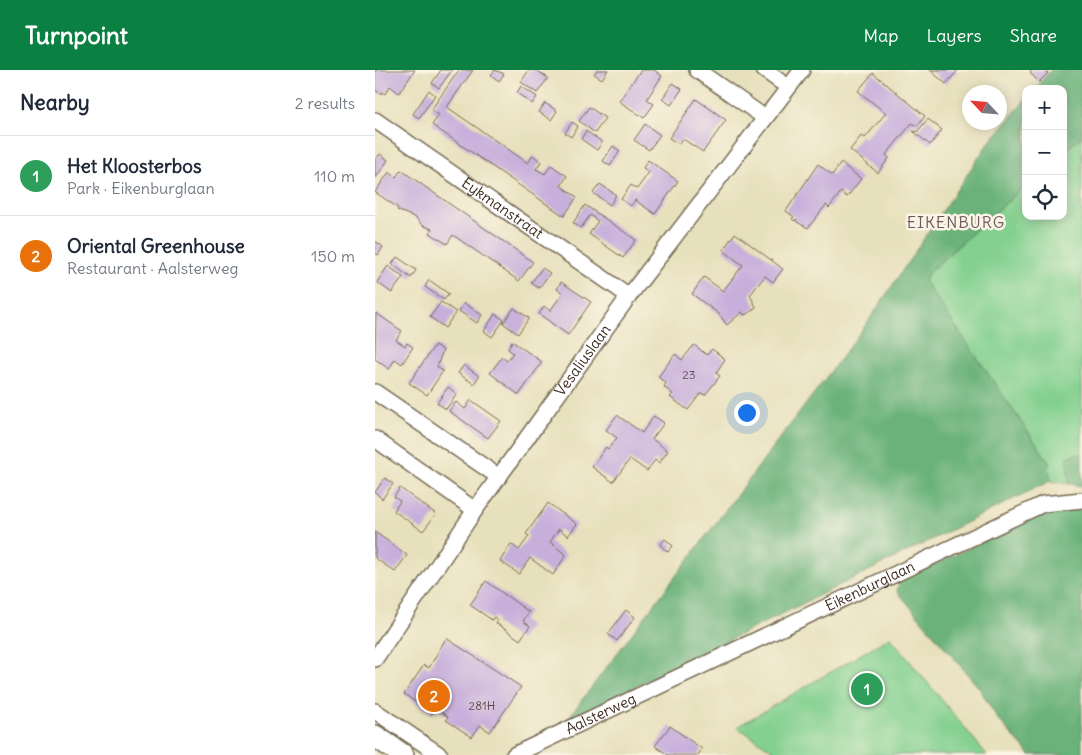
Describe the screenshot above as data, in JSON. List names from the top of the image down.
{
  "streets": {
    "street": [
      "Eykmanstraat",
      "Vesaliuslaan",
      "Eikenburglaan",
      "Aalsterweg"
    ]
  },
  "crossings": [
    ["Eykmanstraat", "Vesaliuslaan"],
    ["Eikenburglaan", "Aalsterweg"]
  ],
  "districts": ["EIKENBURG"],
  "house_numbers": ["23", "281H"],
  "north": "top left",
  "page": {
    "header": "Turnpoint",
    "nav": ["Map", "Layers", "Share"],
    "heading": ["Nearby", "2 results"],
    "map_buttons": ["+", "−"],
    "list": [
      {
        "mark": "1",
        "name": "Het Kloosterbos",
        "note": "Park · Eikenburglaan",
        "value": "110 m"
      },
      {
        "mark": "2",
        "name": "Oriental Greenhouse",
        "note": "Restaurant · Aalsterweg",
        "value": "150 m"
      }
    ],
    "pins": ["1", "2"]
  }
}
